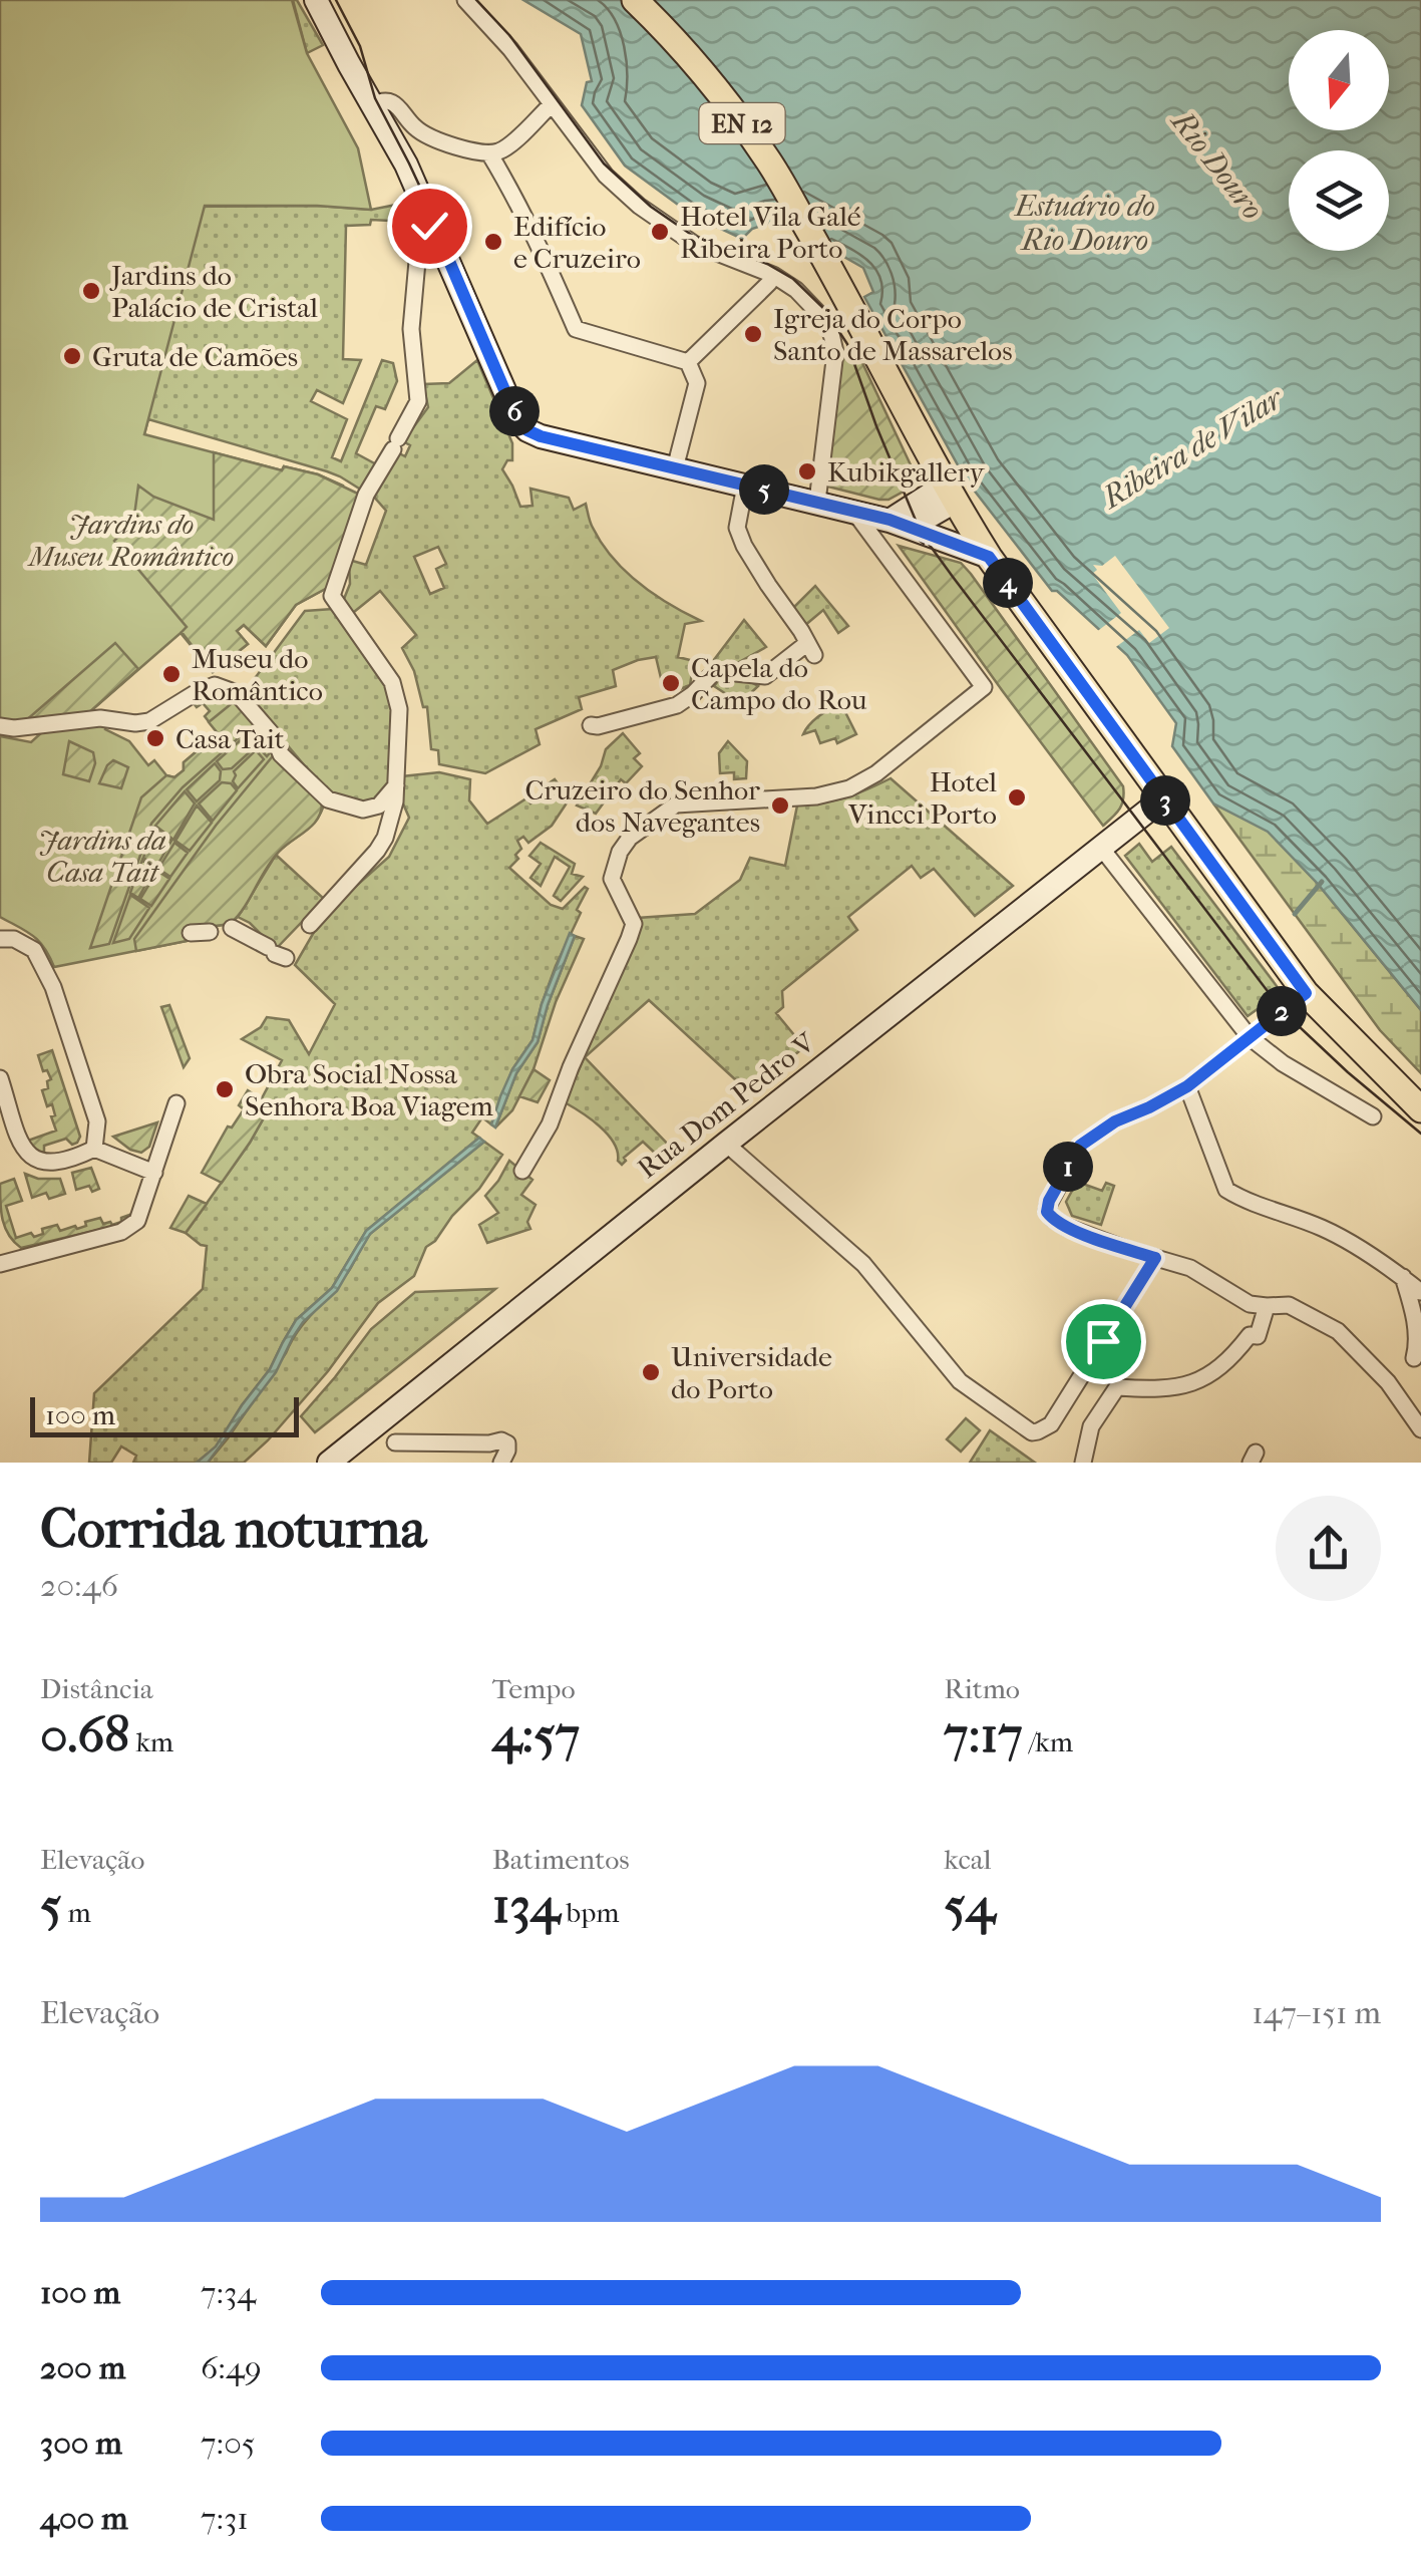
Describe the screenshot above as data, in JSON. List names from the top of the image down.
{
  "streets": {
    "main road": ["EN 12", "Rua Dom Pedro V"]
  },
  "crossings": [
    ["EN 12", "Rua Dom Pedro V"]
  ],
  "water": ["Rio Douro", "Estuário do Rio Douro", "Ribeira de Vilar"],
  "parks": ["Jardins do Museu Romântico", "Jardins da Casa Tait"],
  "places": [
    "Hotel Vila Galé Ribeira Porto",
    "Edifício e Cruzeiro",
    "Jardins do Palácio de Cristal",
    "Igreja do Corpo Santo de Massarelos",
    "Gruta de Camões",
    "Kubikgallery",
    "Museu do Romântico",
    "Capela do Campo do Rou",
    "Casa Tait",
    "Hotel Vincci Porto",
    "Cruzeiro do Senhor dos Navegantes",
    "Obra Social Nossa Senhora Boa Viagem",
    "Universidade do Porto"
  ],
  "scale_bar": "100 m",
  "north": "bottom",
  "page": {
    "pins": [
      "6",
      "5",
      "4",
      "3",
      "2",
      "1"
    ],
    "scale": "100 m",
    "heading": ["Corrida noturna", "20:46"],
    "stats": [
      ["Distância", "0.68 km"],
      ["Tempo", "4:57"],
      ["Ritmo", "7:17 /km"],
      ["Elevação", "5 m"],
      ["Batimentos", "134 bpm"],
      ["kcal", "54"]
    ],
    "chart": ["Elevação", "147–151 m"],
    "list": [
      {
        "name": "100 m",
        "note": "7:34"
      },
      {
        "name": "200 m",
        "note": "6:49"
      },
      {
        "name": "300 m",
        "note": "7:05"
      },
      {
        "name": "400 m",
        "note": "7:31"
      }
    ]
  }
}
